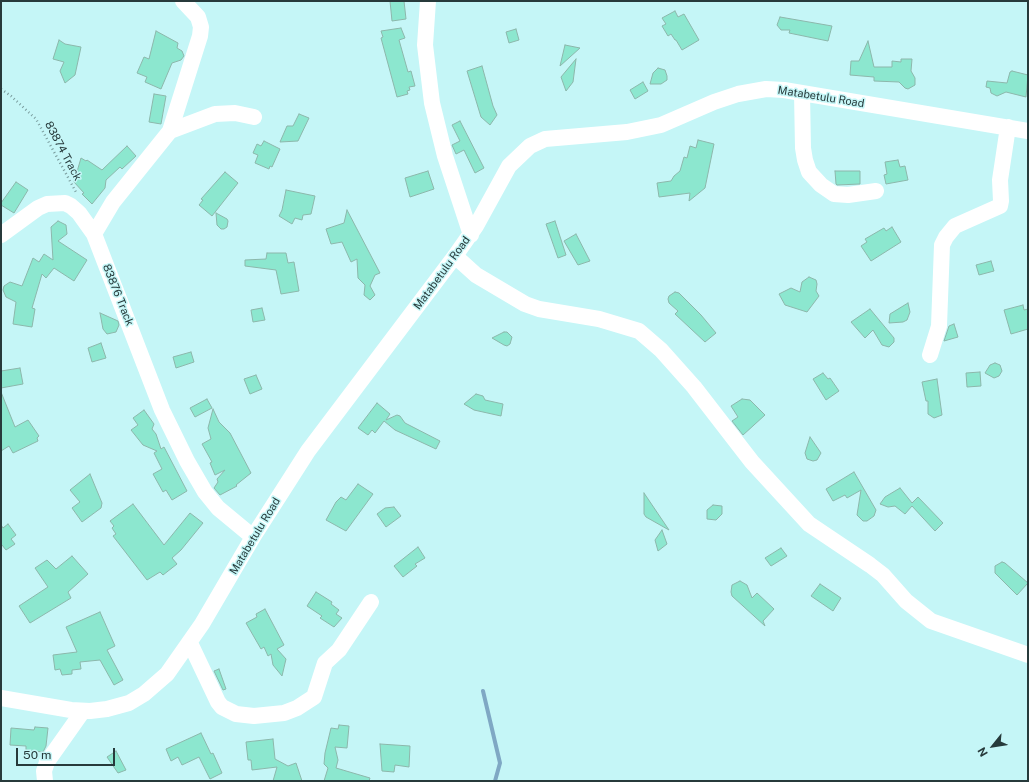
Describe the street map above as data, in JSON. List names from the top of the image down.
{
  "streets": {
    "street": ["Matabetulu Road", "83876 Track"],
    "path": ["83874 Track"]
  },
  "crossings": [
    ["Matabetulu Road", "83876 Track"],
    ["83874 Track", "83876 Track"]
  ],
  "scale_bar": "50 m",
  "north": "bottom left"
}
